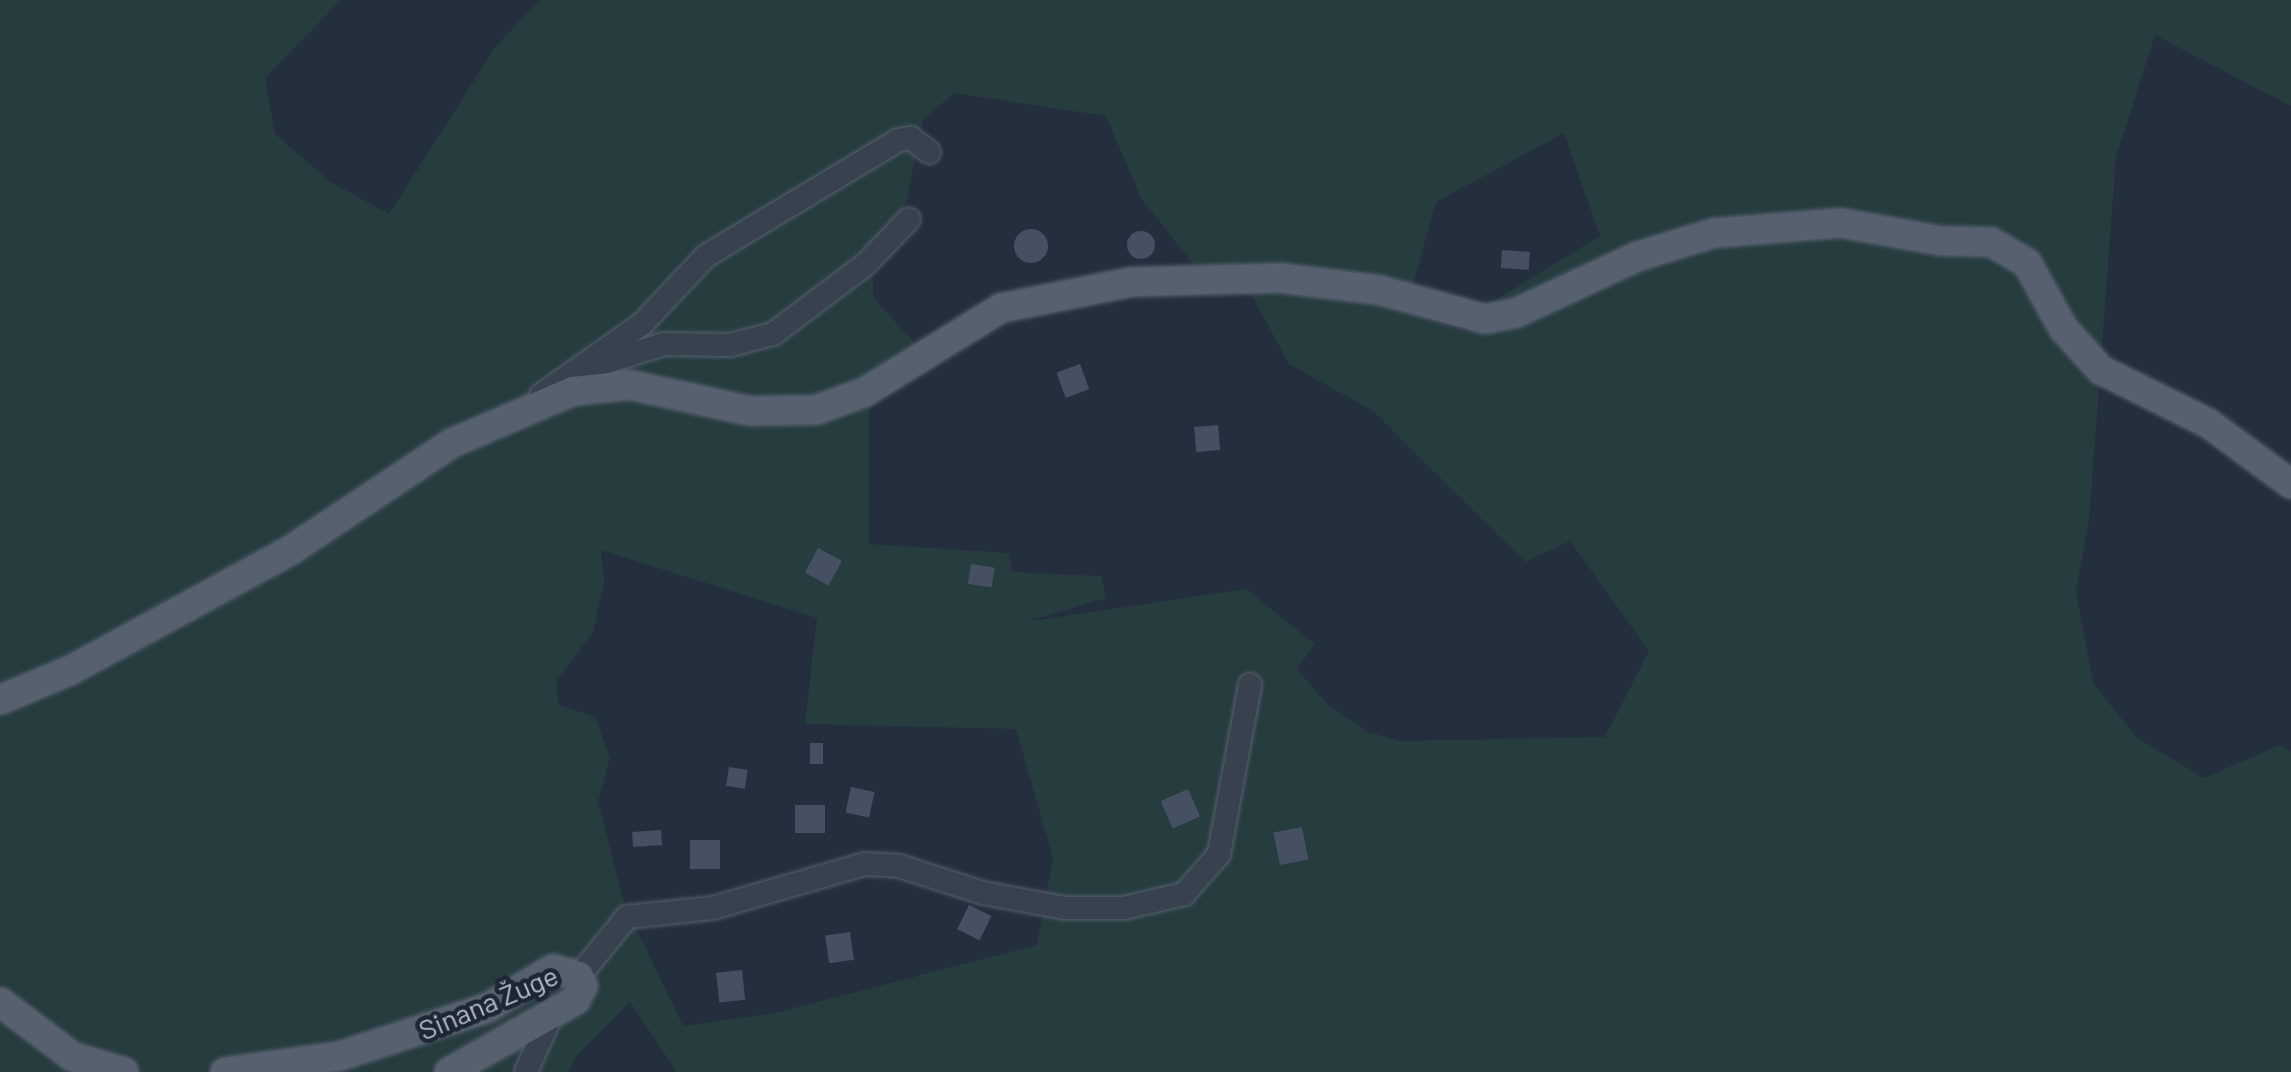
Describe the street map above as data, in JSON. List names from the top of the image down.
{
  "streets": {
    "main road": ["Sinana Žuge"]
  }
}
